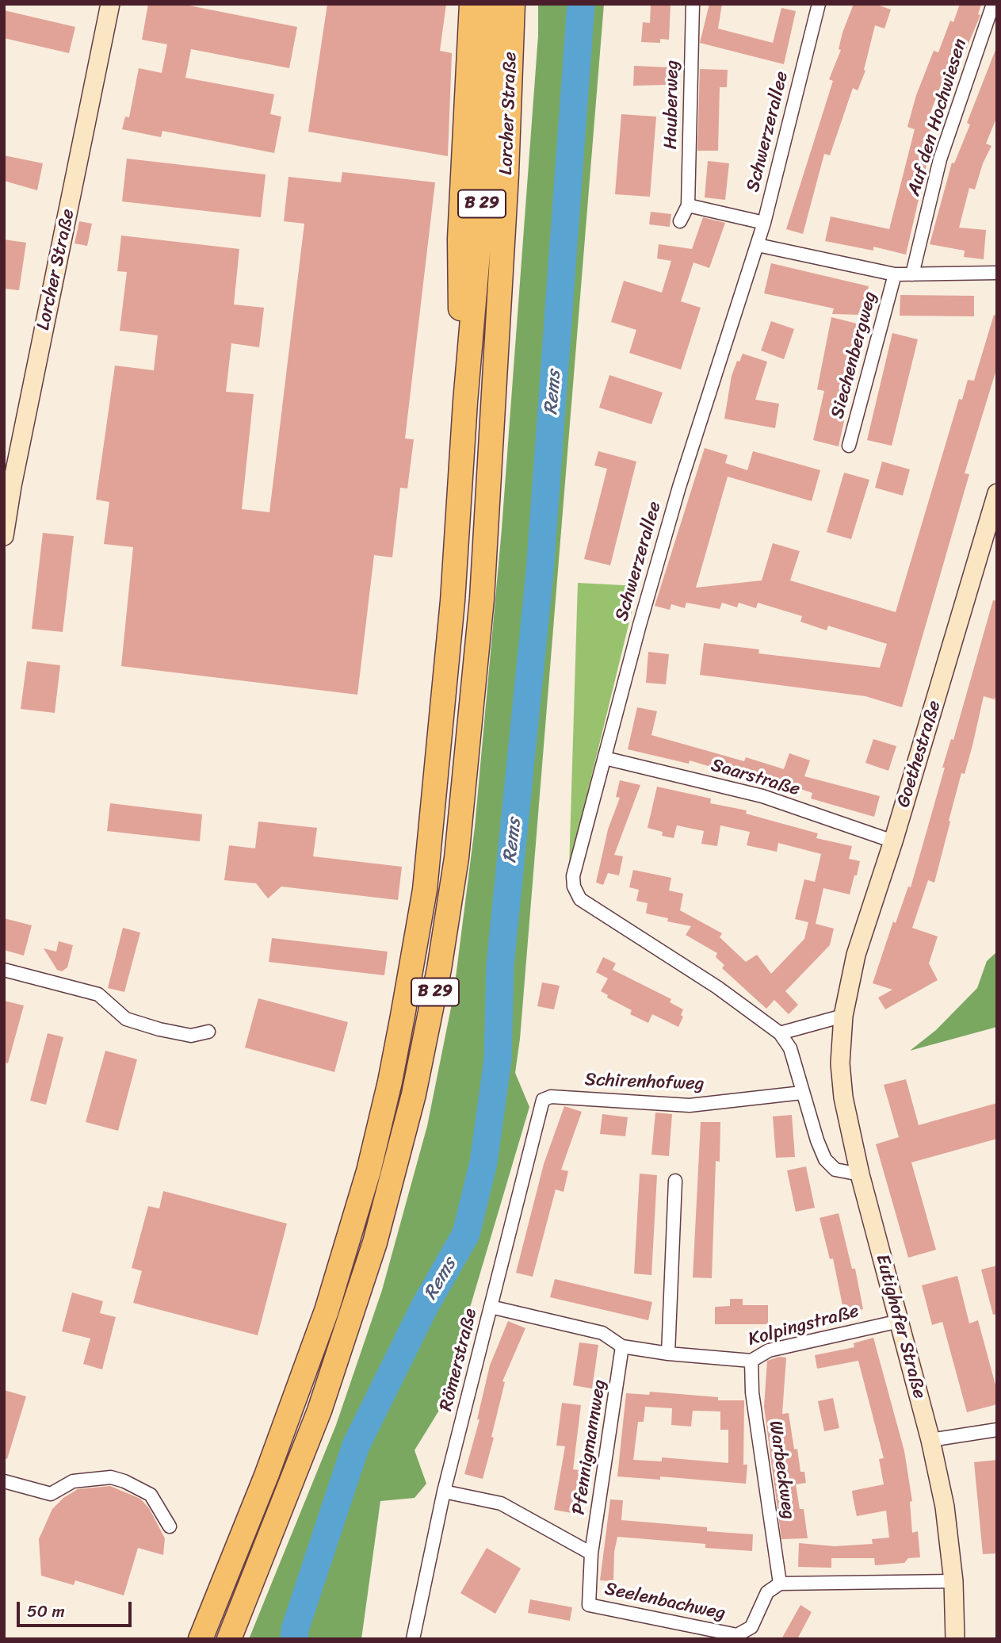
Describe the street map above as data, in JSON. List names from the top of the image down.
{
  "streets": {
    "highway": ["Lorcher Straße", "B 29"],
    "street": [
      "Hauberweg",
      "Auf den Hochwiesen",
      "Schwerzerallee",
      "Siechenbergweg",
      "Goethestraße",
      "Saarstraße",
      "Schirenhofweg",
      "Kolpingstraße",
      "Eutighofer Straße",
      "Römerstraße",
      "Pfennigmannweg",
      "Warbeckweg",
      "Seelenbachweg"
    ]
  },
  "crossings": [
    ["Lorcher Straße", "B 29"],
    ["Auf den Hochwiesen", "Siechenbergweg"],
    ["Schwerzerallee", "Siechenbergweg"],
    ["Schwerzerallee", "Saarstraße"],
    ["Schwerzerallee", "Schirenhofweg"],
    ["Schwerzerallee", "Eutighofer Straße"],
    ["Goethestraße", "Saarstraße"],
    ["Goethestraße", "Eutighofer Straße"],
    ["Schirenhofweg", "Römerstraße"],
    ["Kolpingstraße", "Eutighofer Straße"],
    ["Kolpingstraße", "Römerstraße"],
    ["Kolpingstraße", "Pfennigmannweg"],
    ["Kolpingstraße", "Warbeckweg"],
    ["Pfennigmannweg", "Seelenbachweg"],
    ["Warbeckweg", "Seelenbachweg"]
  ],
  "water": ["Rems"],
  "scale_bar": "50 m"
}
